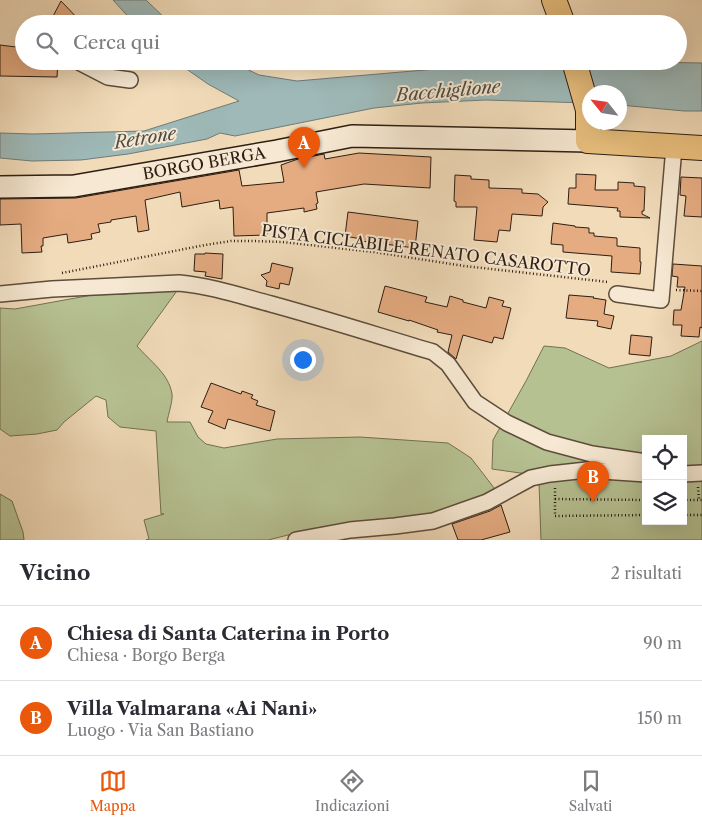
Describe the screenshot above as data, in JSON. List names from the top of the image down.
{
  "streets": {
    "main road": ["BORGO BERGA"],
    "path": ["PISTA CICLABILE RENATO CASAROTTO"]
  },
  "water": ["Bacchiglione", "Retrone"],
  "north": "top left",
  "page": {
    "search": "Cerca qui",
    "pins": ["A", "B"],
    "heading": ["Vicino", "2 risultati"],
    "list": [
      {
        "mark": "A",
        "name": "Chiesa di Santa Caterina in Porto",
        "note": "Chiesa · Borgo Berga",
        "value": "90 m"
      },
      {
        "mark": "B",
        "name": "Villa Valmarana «Ai Nani»",
        "note": "Luogo · Via San Bastiano",
        "value": "150 m"
      }
    ],
    "nav": ["Mappa", "Indicazioni", "Salvati"]
  }
}
